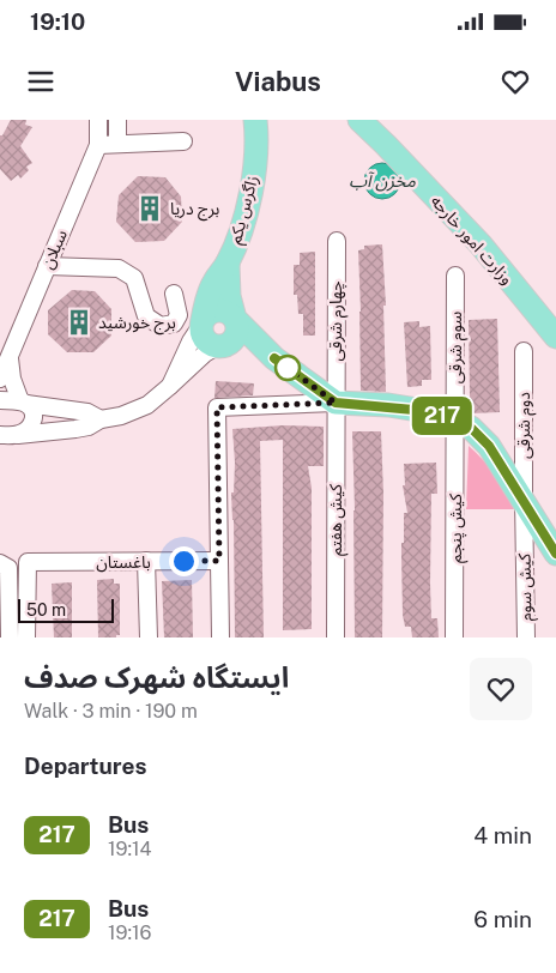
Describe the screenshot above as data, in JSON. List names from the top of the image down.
{
  "streets": {
    "main road": ["زاگرس یکم", "وزارت امور خارجه"],
    "street": [
      "سبلان",
      "چهارم شرقی",
      "سوم شرقی",
      "دوم شرقی",
      "کیش هفتم",
      "کیش پنجم",
      "باغستان",
      "کیش سوم"
    ]
  },
  "crossings": [
    ["چهارم شرقی", "کیش هفتم"],
    ["سوم شرقی", "کیش پنجم"],
    ["دوم شرقی", "کیش سوم"]
  ],
  "water": ["مخزن آب"],
  "places": {
    "building": ["برج دریا", "برج خورشید"]
  },
  "lines": ["bus line 217"],
  "scale_bar": "50 m",
  "page": {
    "status": "19:10",
    "header": "Viabus",
    "on_map": "217",
    "scale": "50 m",
    "heading": [
      ["ایستگاه شهرک صدف", "Walk · 3 min · 190 m"],
      "Departures"
    ],
    "list": [
      {
        "mark": "217",
        "name": "Bus",
        "note": "19:14",
        "value": "4 min"
      },
      {
        "mark": "217",
        "name": "Bus",
        "note": "19:16",
        "value": "6 min"
      }
    ]
  }
}
